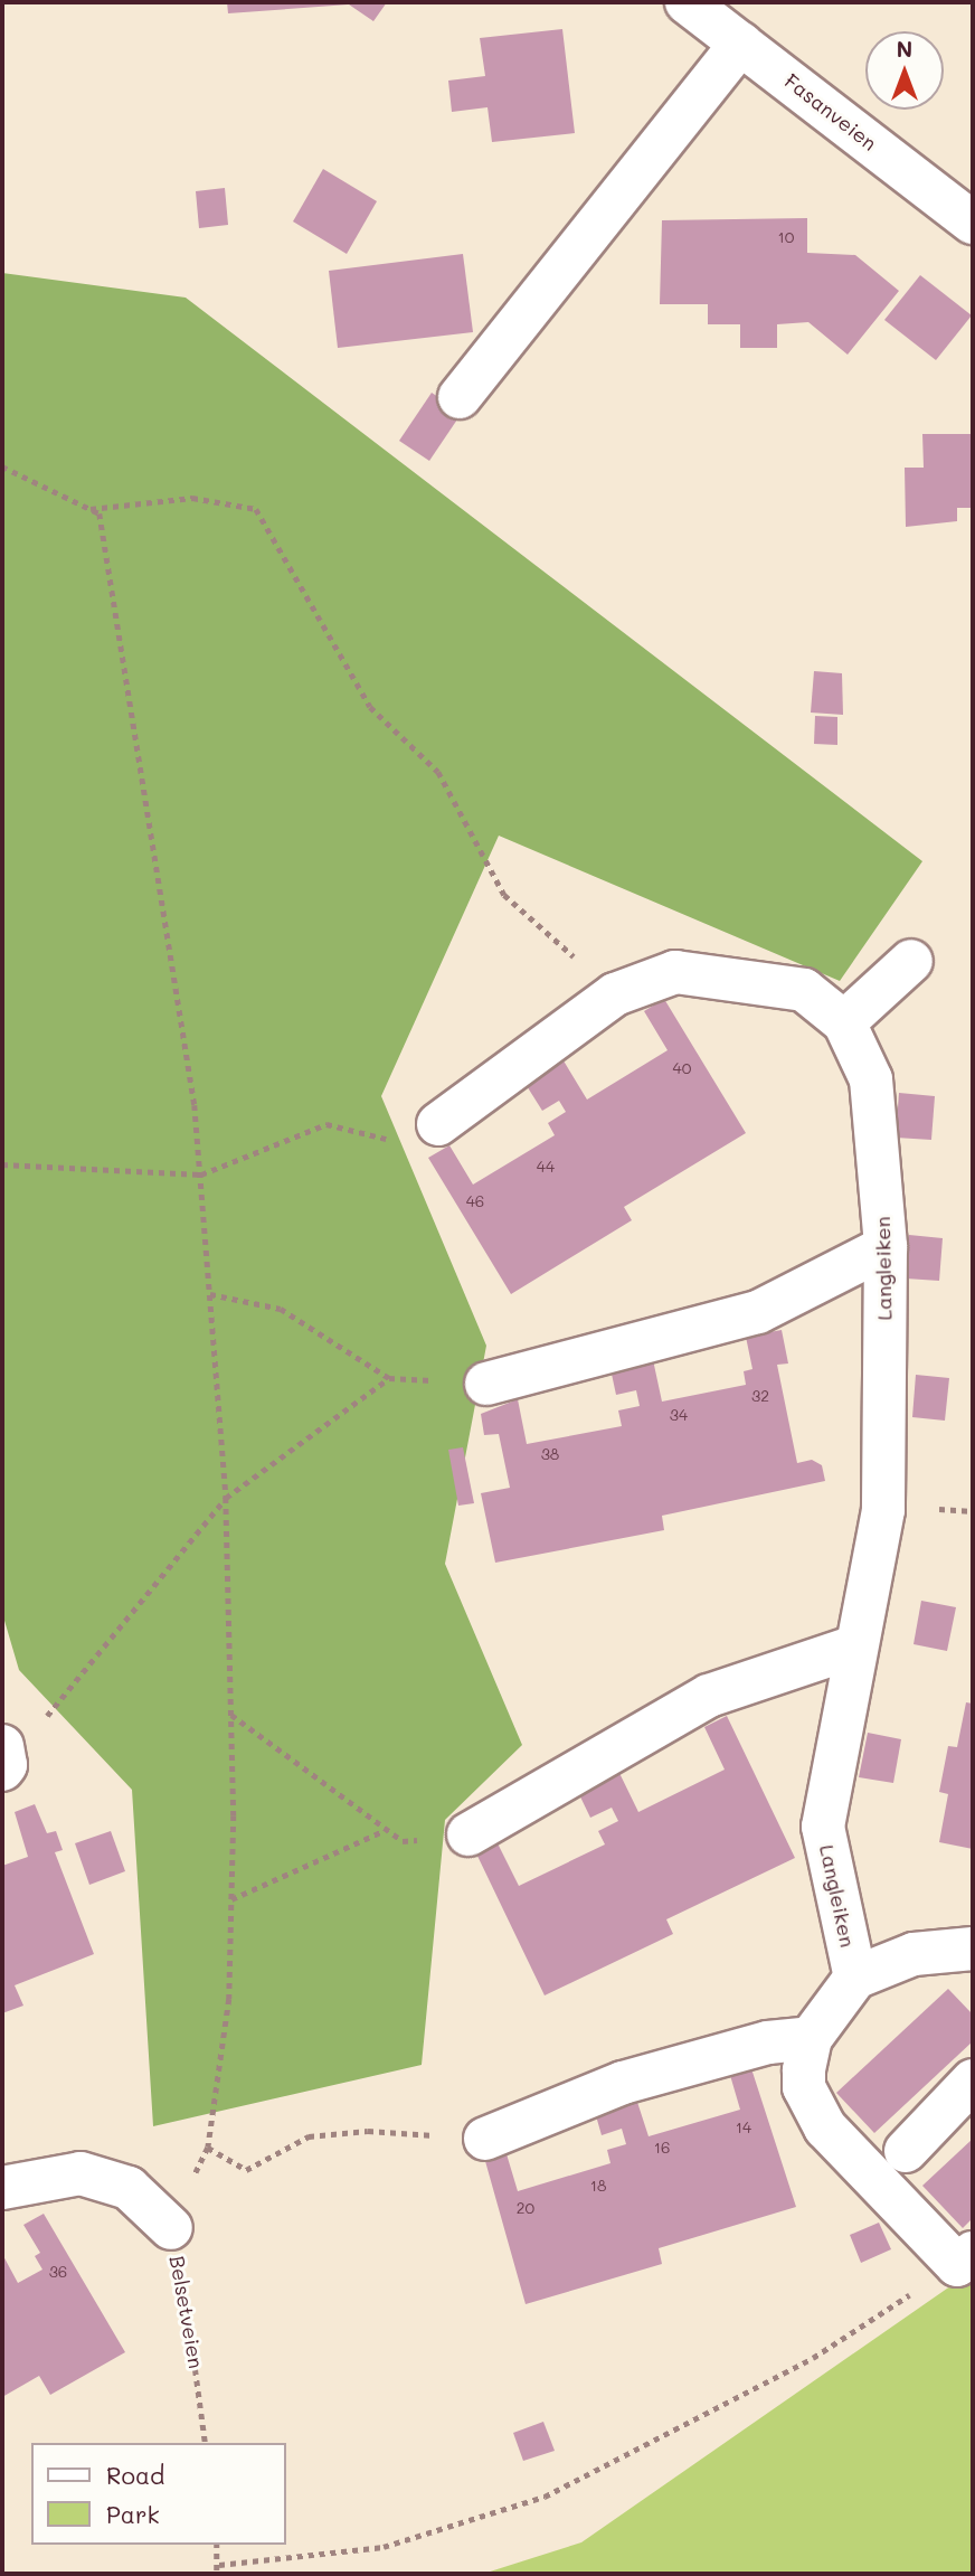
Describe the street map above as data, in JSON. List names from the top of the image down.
{
  "streets": {
    "street": ["Fasanveien", "Langleiken", "Belsetveien"]
  },
  "house_numbers": [
    "10",
    "40",
    "44",
    "46",
    "32",
    "34",
    "38",
    "14",
    "16",
    "18",
    "20",
    "36"
  ],
  "legend": ["Road", "Park"],
  "north": "top"
}
